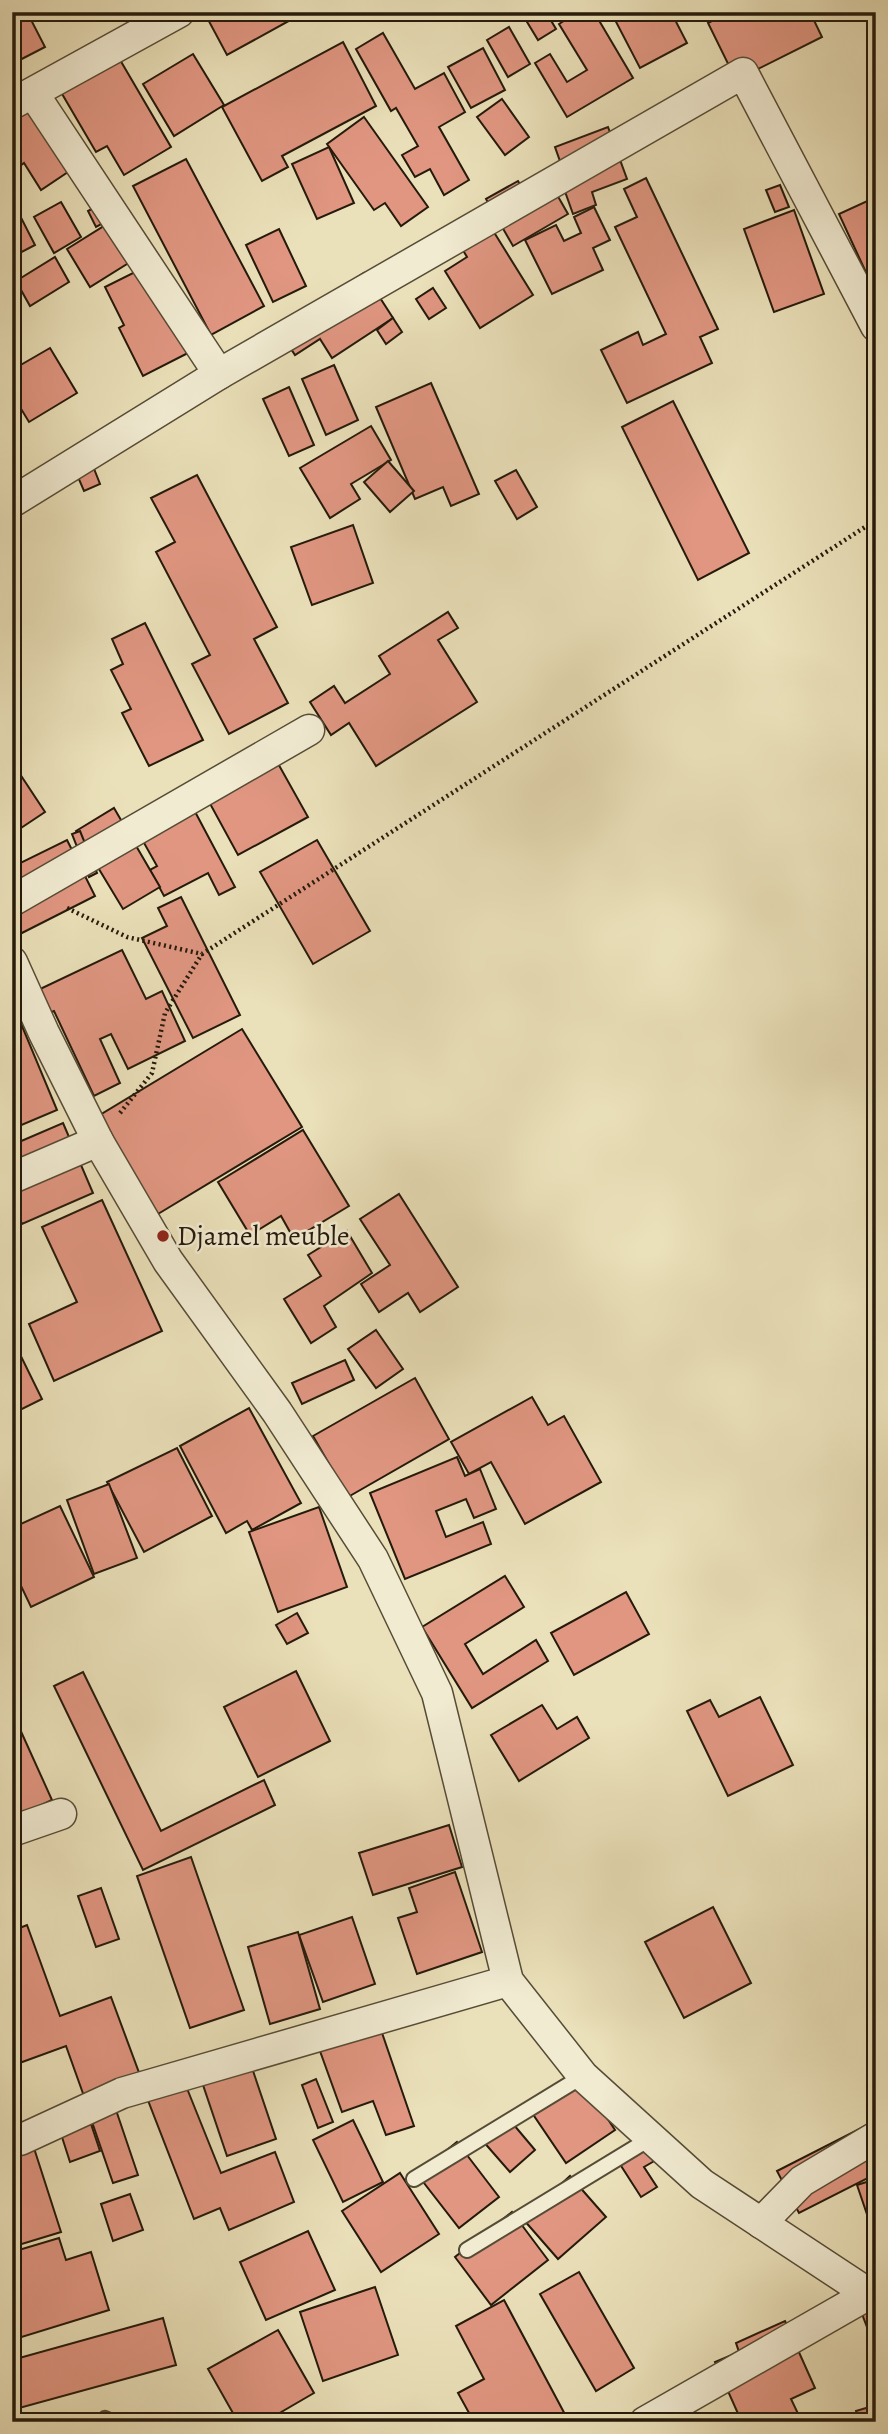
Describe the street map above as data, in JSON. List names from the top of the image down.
{
  "places": ["Djamel meuble"]
}
